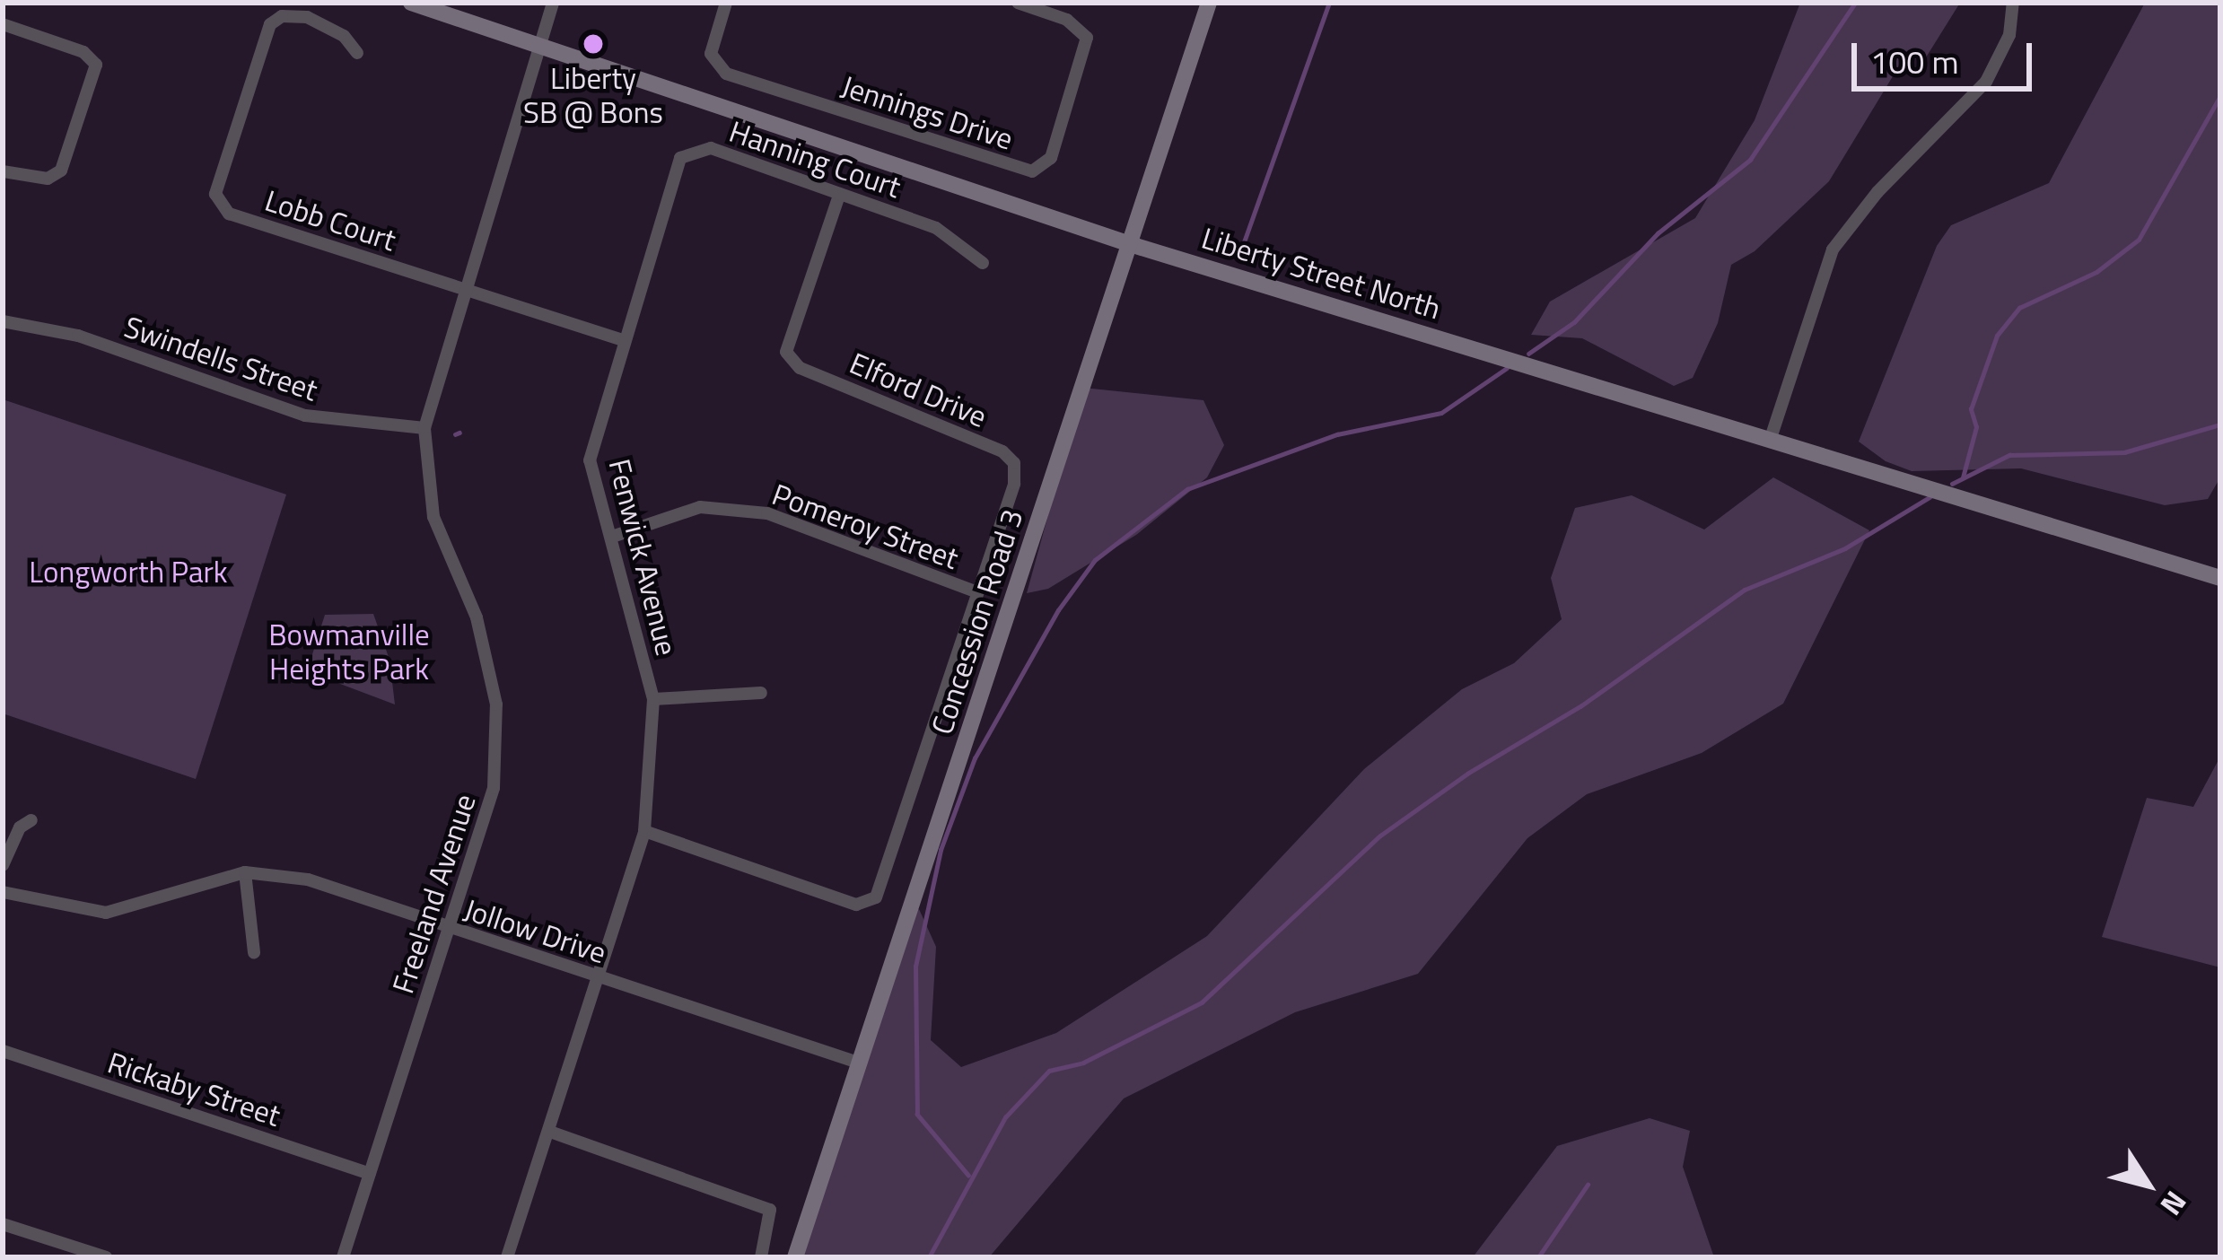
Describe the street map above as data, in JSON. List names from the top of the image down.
{
  "streets": {
    "main road": ["Liberty Street North", "Concession Road 3"],
    "street": [
      "Jennings Drive",
      "Hanning Court",
      "Lobb Court",
      "Swindells Street",
      "Elford Drive",
      "Pomeroy Street",
      "Fenwick Avenue",
      "Freeland Avenue",
      "Jollow Drive",
      "Rickaby Street"
    ]
  },
  "crossings": [
    ["Hanning Court", "Elford Drive"],
    ["Hanning Court", "Fenwick Avenue"],
    ["Lobb Court", "Freeland Avenue"],
    ["Liberty Street North", "Concession Road 3"],
    ["Liberty Street North", "Freeland Avenue"],
    ["Swindells Street", "Freeland Avenue"],
    ["Elford Drive", "Pomeroy Street"],
    ["Elford Drive", "Fenwick Avenue"],
    ["Pomeroy Street", "Fenwick Avenue"],
    ["Fenwick Avenue", "Jollow Drive"],
    ["Concession Road 3", "Jollow Drive"],
    ["Freeland Avenue", "Jollow Drive"],
    ["Freeland Avenue", "Rickaby Street"]
  ],
  "parks": ["Longworth Park", "Bowmanville Heights Park"],
  "places": ["Liberty SB @ Bons"],
  "scale_bar": "100 m",
  "north": "bottom right"
}
